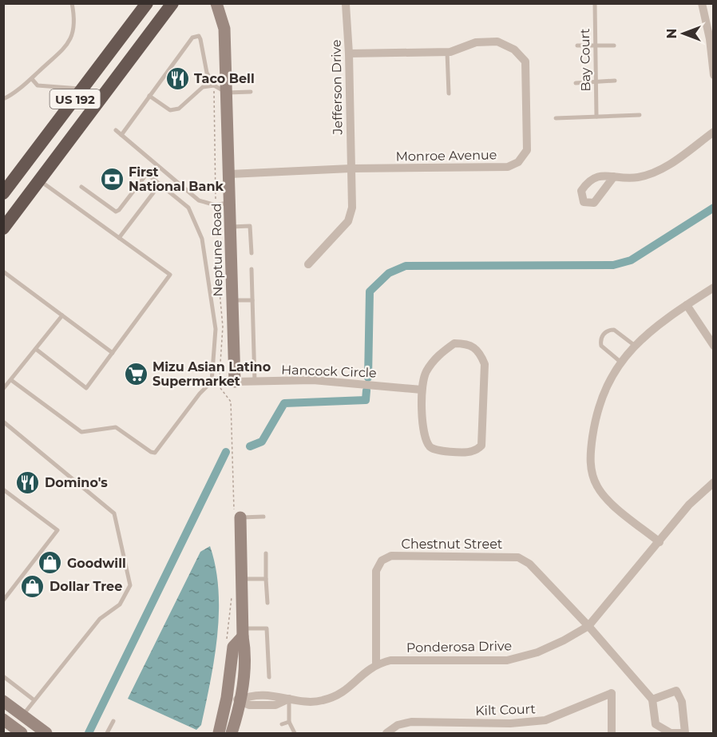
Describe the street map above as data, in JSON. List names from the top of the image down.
{
  "streets": {
    "highway": ["US 192"],
    "main road": ["Neptune Road"],
    "street": [
      "Jefferson Drive",
      "Monroe Avenue",
      "Hancock Circle",
      "Chestnut Street",
      "Ponderosa Drive",
      "Kilt Court"
    ],
    "lane": ["Bay Court"]
  },
  "crossings": [
    ["Jefferson Drive", "Monroe Avenue"],
    ["Monroe Avenue", "Neptune Road"],
    ["Neptune Road", "Hancock Circle"],
    ["Chestnut Street", "Ponderosa Drive"]
  ],
  "places": {
    "restaurant": ["Taco Bell", "Domino's"],
    "bank": ["First National Bank"],
    "supermarket": ["Mizu Asian Latino Supermarket"],
    "shop": ["Goodwill", "Dollar Tree"]
  },
  "north": "left"
}
